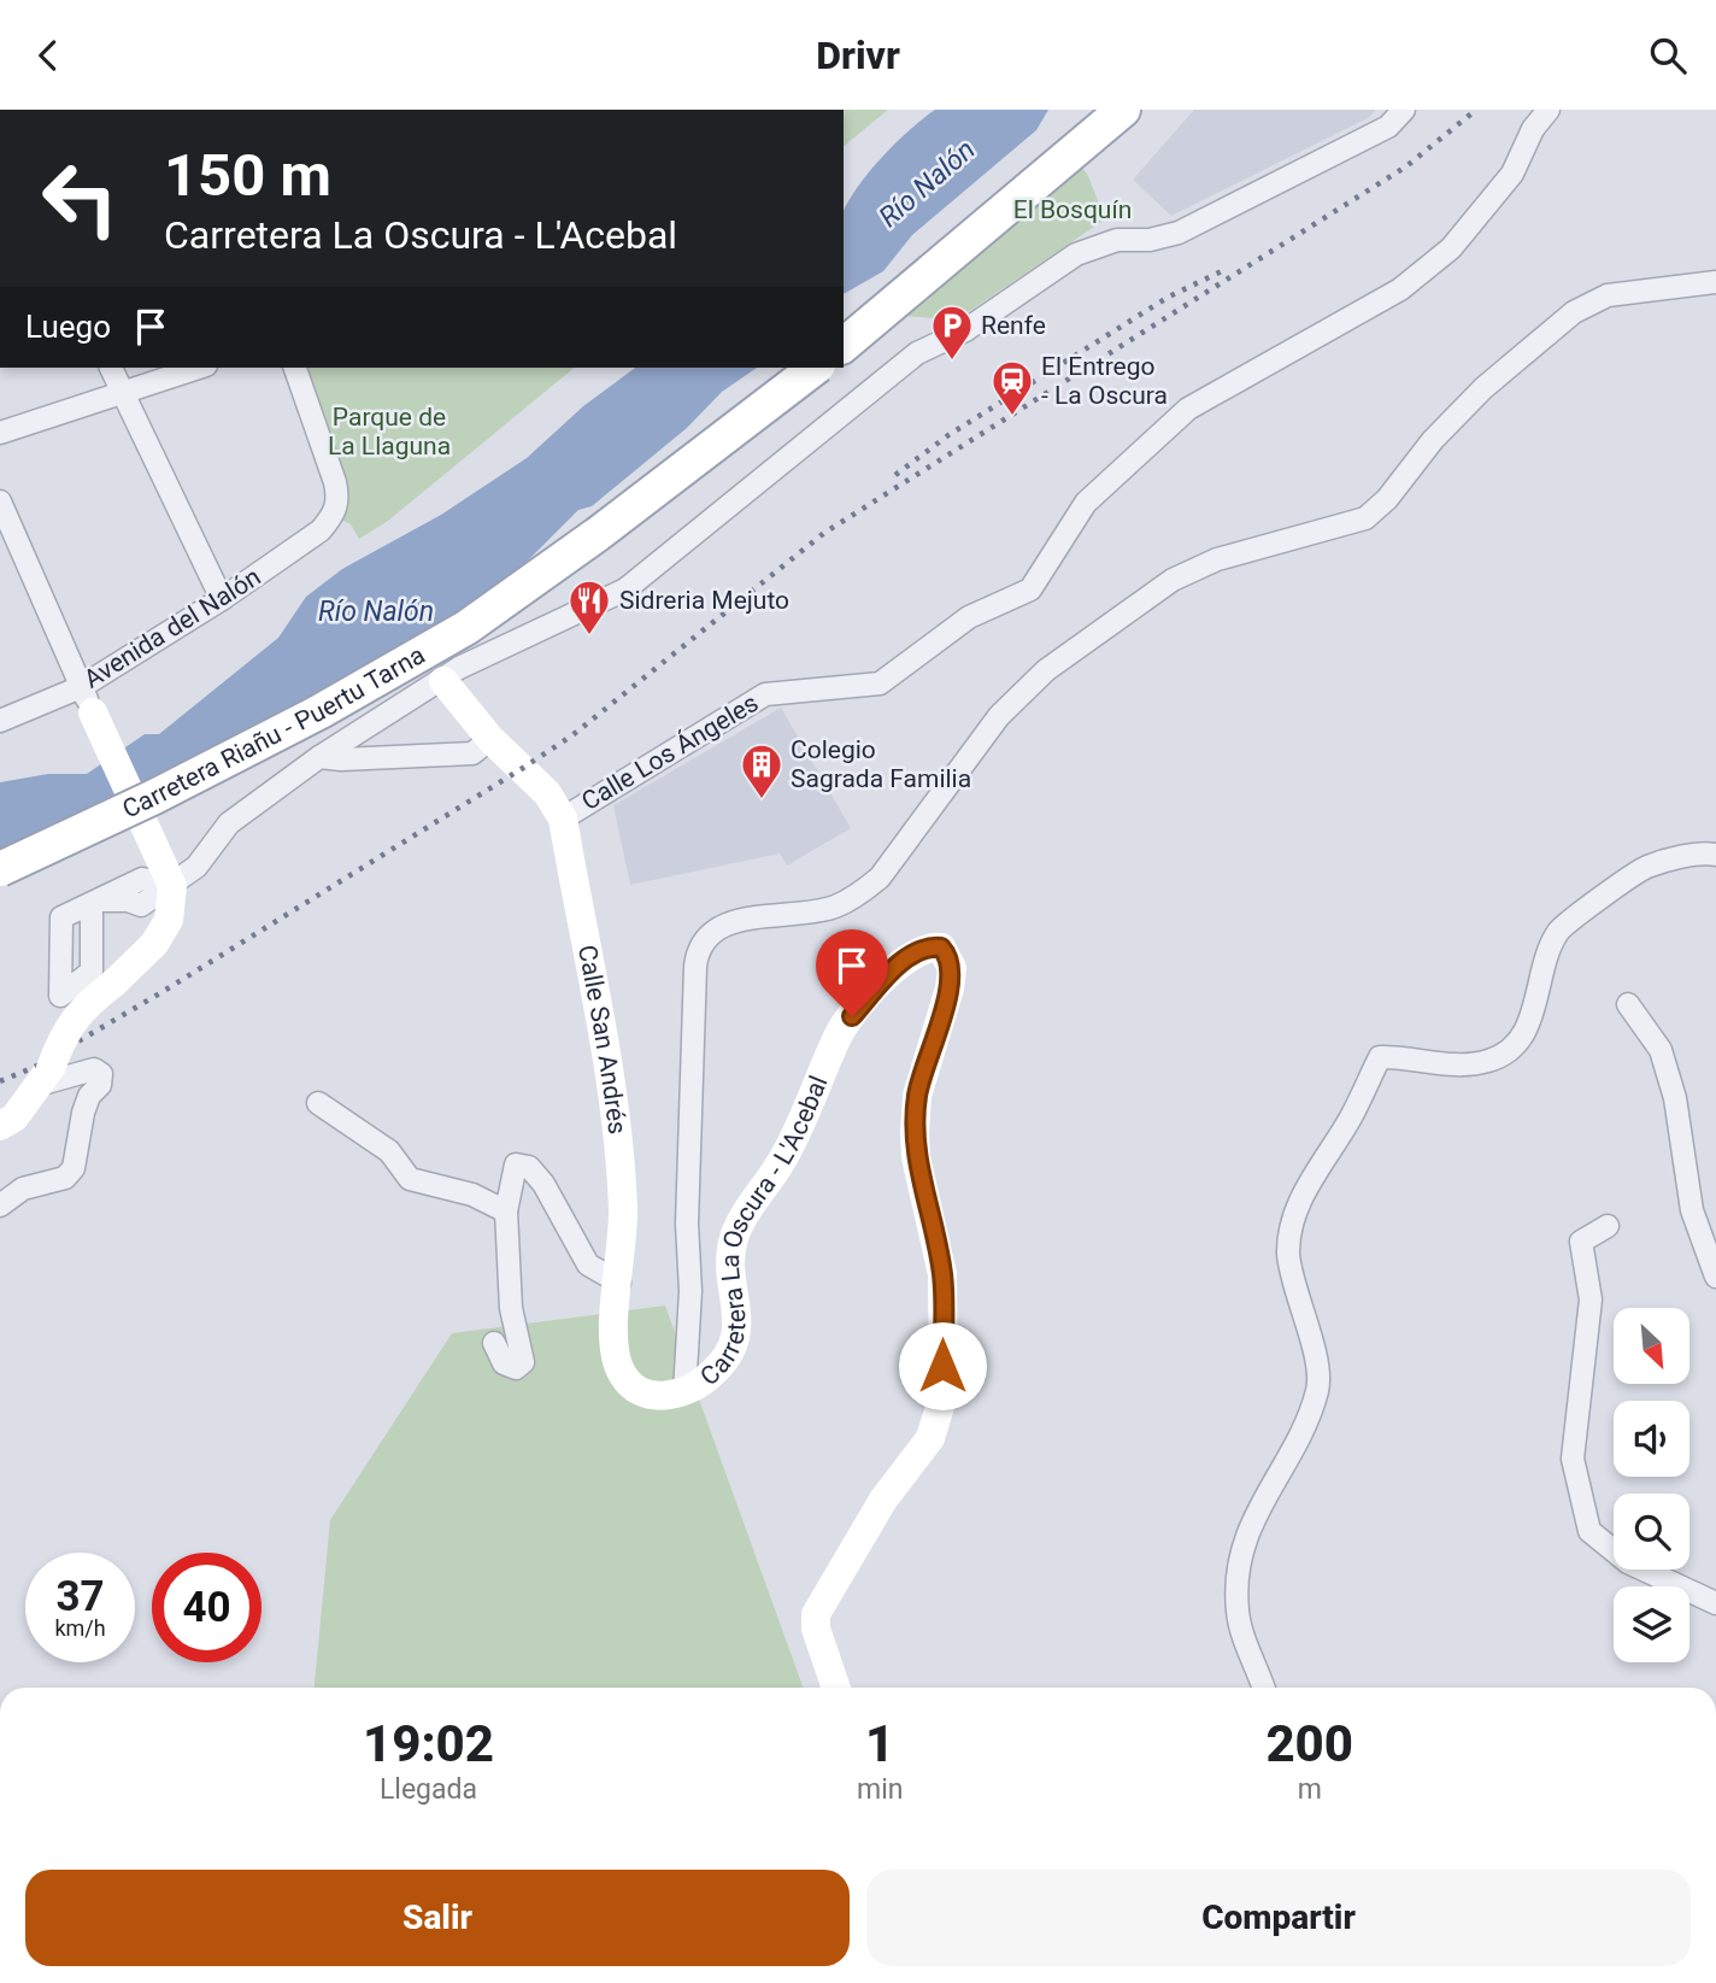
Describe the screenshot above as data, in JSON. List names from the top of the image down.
{
  "streets": {
    "main road": ["Carretera Riañu - Puertu Tarna"],
    "street": [
      "Avenida del Nalón",
      "Calle Los Ángeles",
      "Calle San Andrés",
      "Carretera La Oscura - L'Acebal"
    ]
  },
  "crossings": [
    ["Calle Los Ángeles", "Calle San Andrés"],
    ["Calle San Andrés", "Carretera La Oscura - L'Acebal"]
  ],
  "water": ["Río Nalón"],
  "parks": ["El Bosquín", "Parque de La Llaguna"],
  "places": {
    "parking": ["Renfe"],
    "station": ["El Entrego - La Oscura"],
    "restaurant": ["Sidreria Mejuto"],
    "building": ["Colegio Sagrada Familia"]
  },
  "north": "bottom right",
  "page": {
    "header": "Drivr",
    "turn": ["150 m", "Carretera La Oscura - L'Acebal"],
    "then": "Luego",
    "speed": "37 km/h",
    "limit": "40",
    "eta": [
      "19:02",
      "Llegada",
      "1",
      "min",
      "200",
      "m"
    ],
    "buttons": ["Salir", "Compartir"]
  }
}
